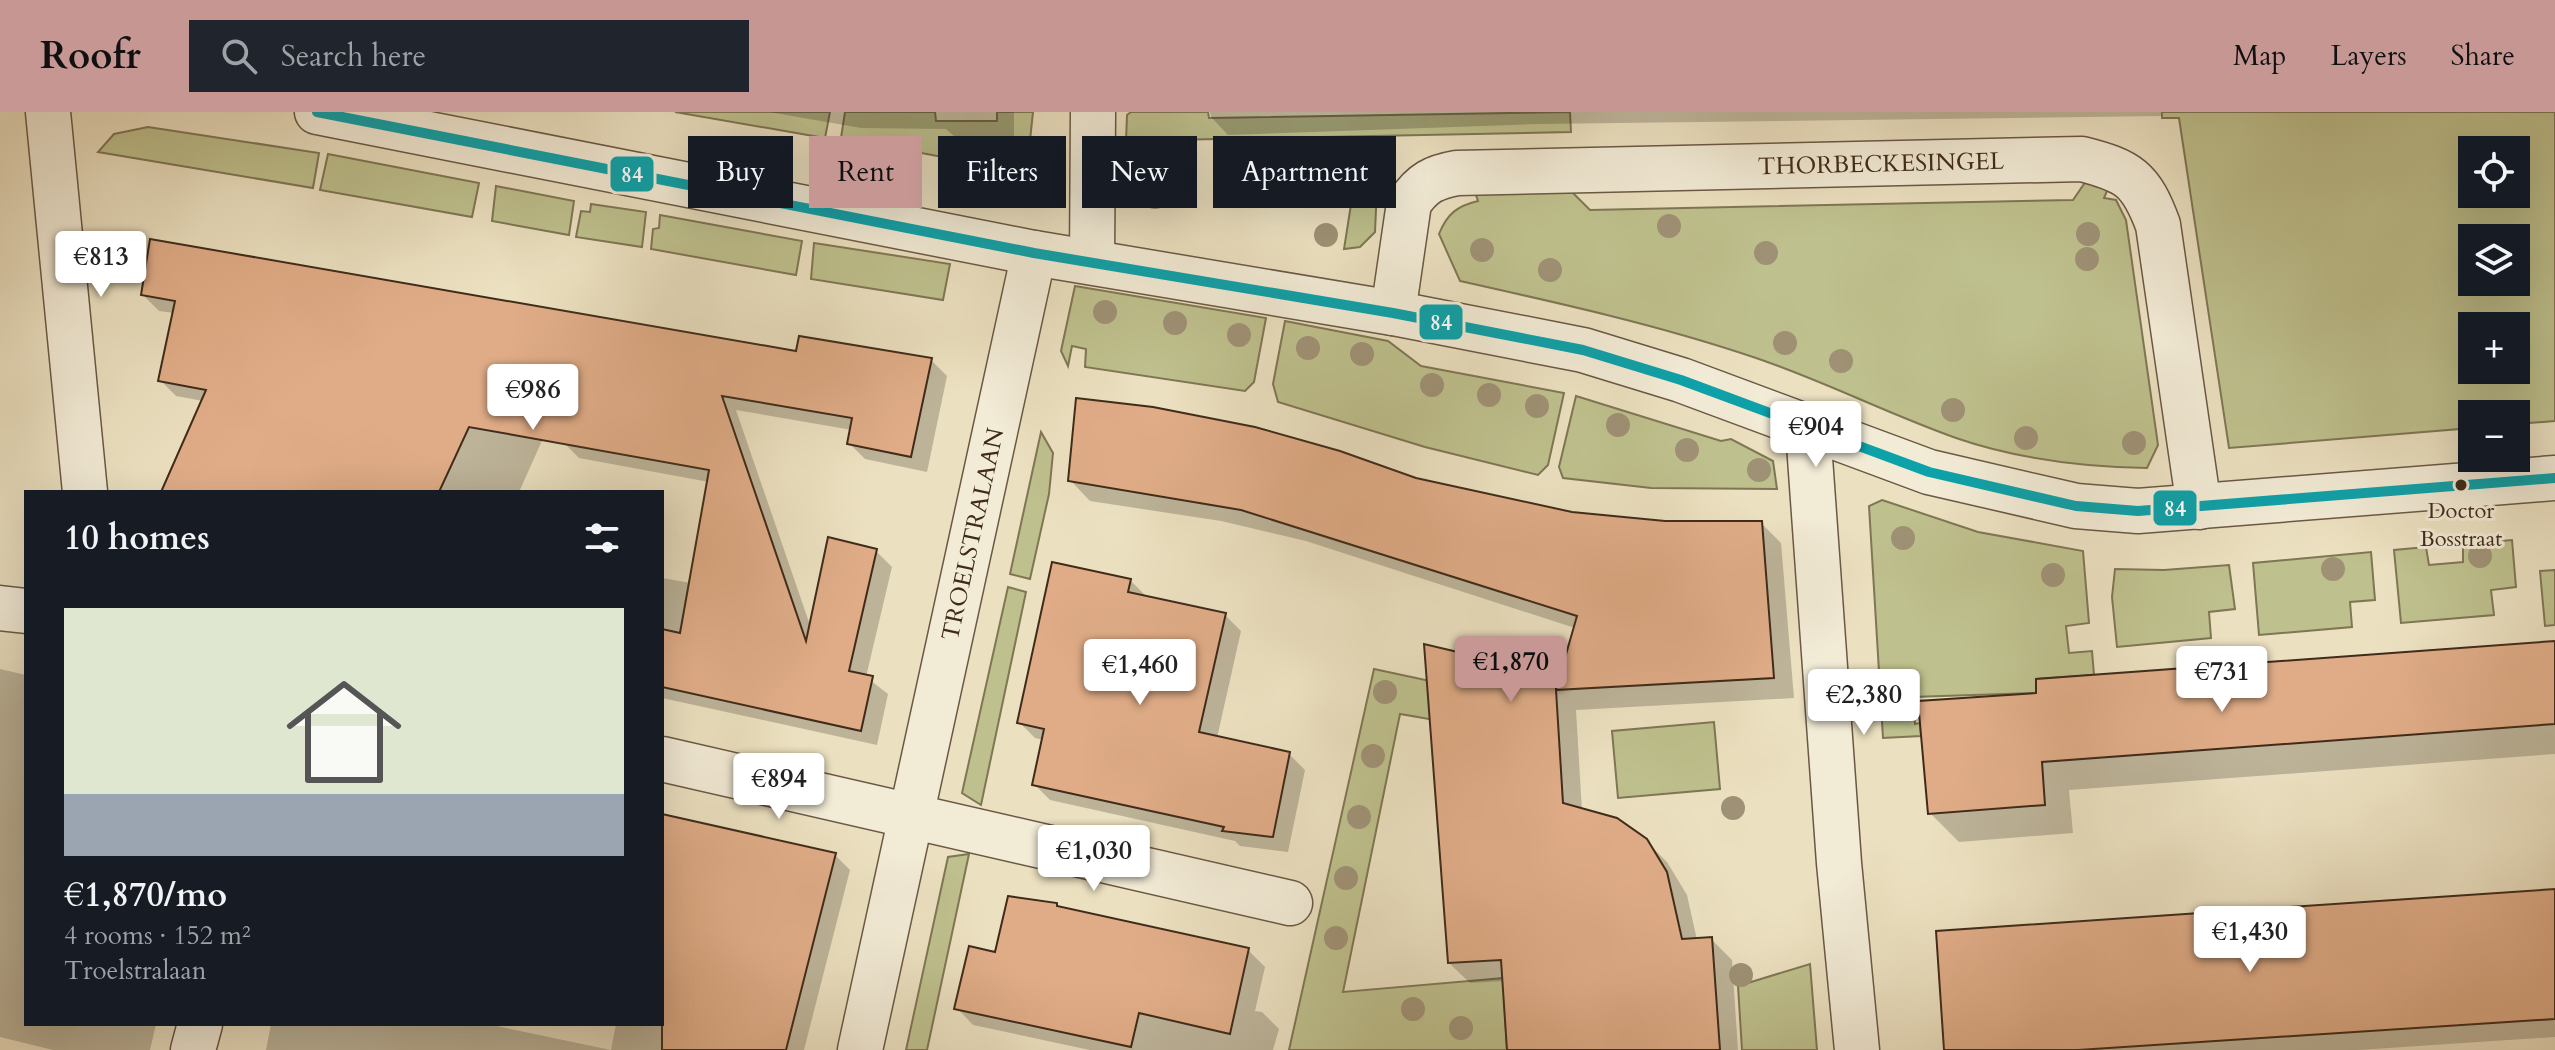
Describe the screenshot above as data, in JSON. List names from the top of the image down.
{
  "streets": {
    "street": ["THORBECKESINGEL", "TROELSTRALAAN"]
  },
  "places": ["Doctor Bosstraat"],
  "lines": ["transit line 84"],
  "page": {
    "header": "Roofr",
    "search": "Search here",
    "nav": ["Map", "Layers", "Share"],
    "map_buttons": ["+", "−"],
    "chip": [
      "Buy",
      "Rent",
      "Filters",
      "New",
      "Apartment"
    ],
    "price": [
      "€813",
      "€986",
      "€904",
      "€1,870",
      "€1,460",
      "€731",
      "€2,380",
      "€894",
      "€1,030",
      "€1,430"
    ],
    "heading": "10 homes",
    "list": [
      {
        "name": "€1,870/mo",
        "note": "4 rooms · 152 m² · Troelstralaan"
      }
    ]
  }
}
